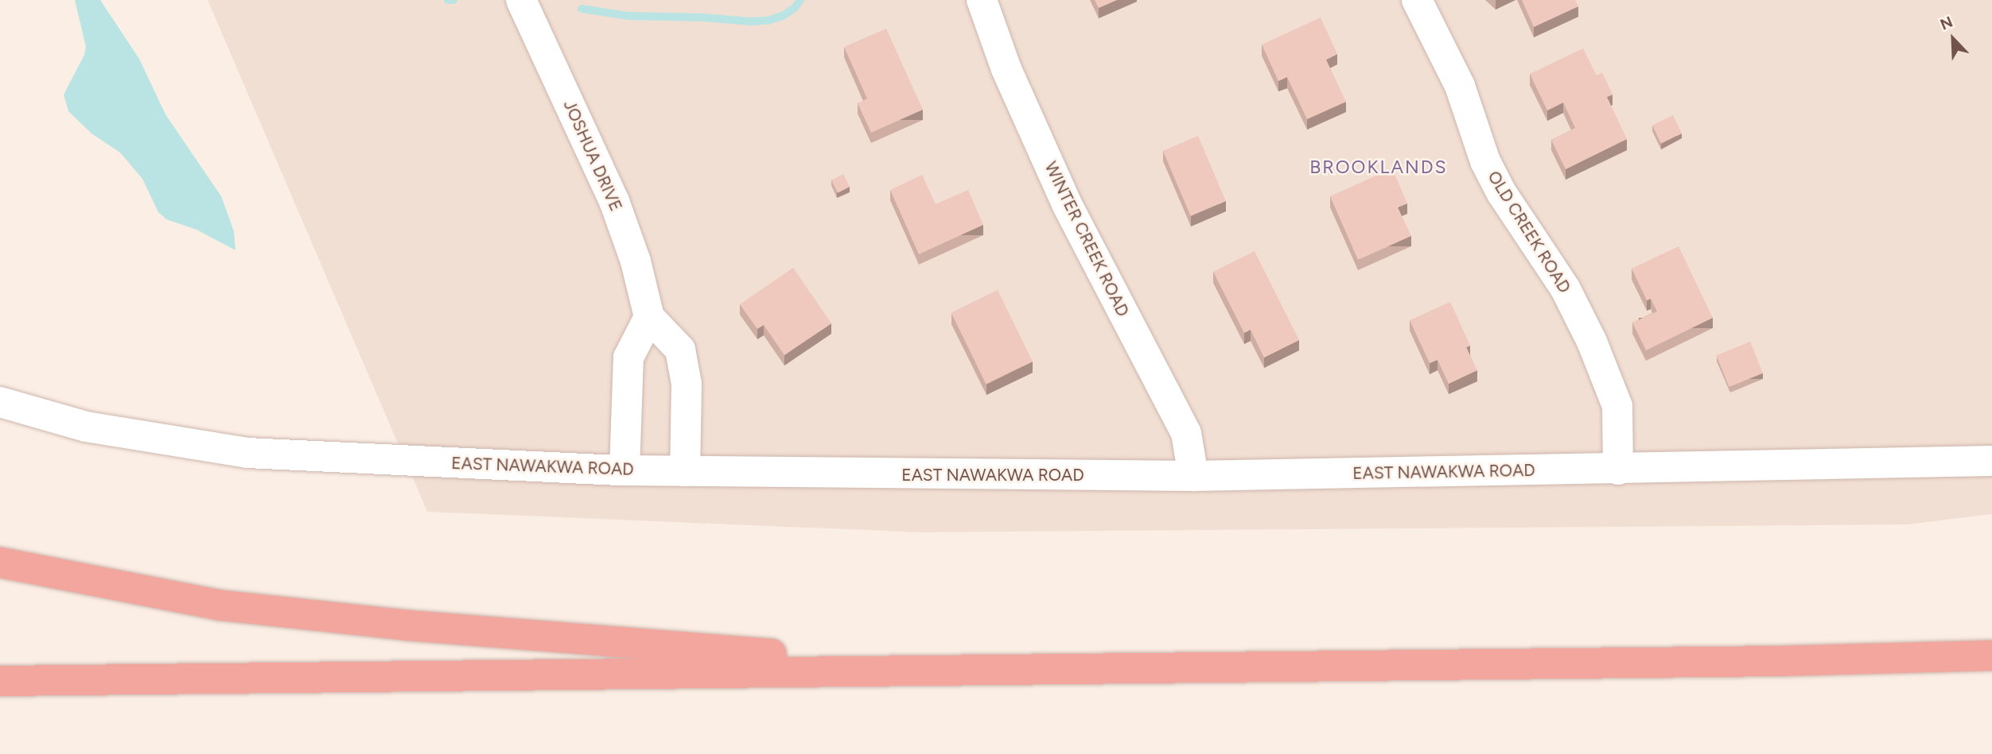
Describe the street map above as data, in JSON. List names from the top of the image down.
{
  "streets": {
    "street": [
      "JOSHUA DRIVE",
      "OLD CREEK ROAD",
      "WINTER CREEK ROAD",
      "EAST NAWAKWA ROAD"
    ]
  },
  "crossings": [
    ["JOSHUA DRIVE", "EAST NAWAKWA ROAD"],
    ["OLD CREEK ROAD", "EAST NAWAKWA ROAD"],
    ["WINTER CREEK ROAD", "EAST NAWAKWA ROAD"]
  ],
  "districts": ["BROOKLANDS"],
  "north": "top left"
}
